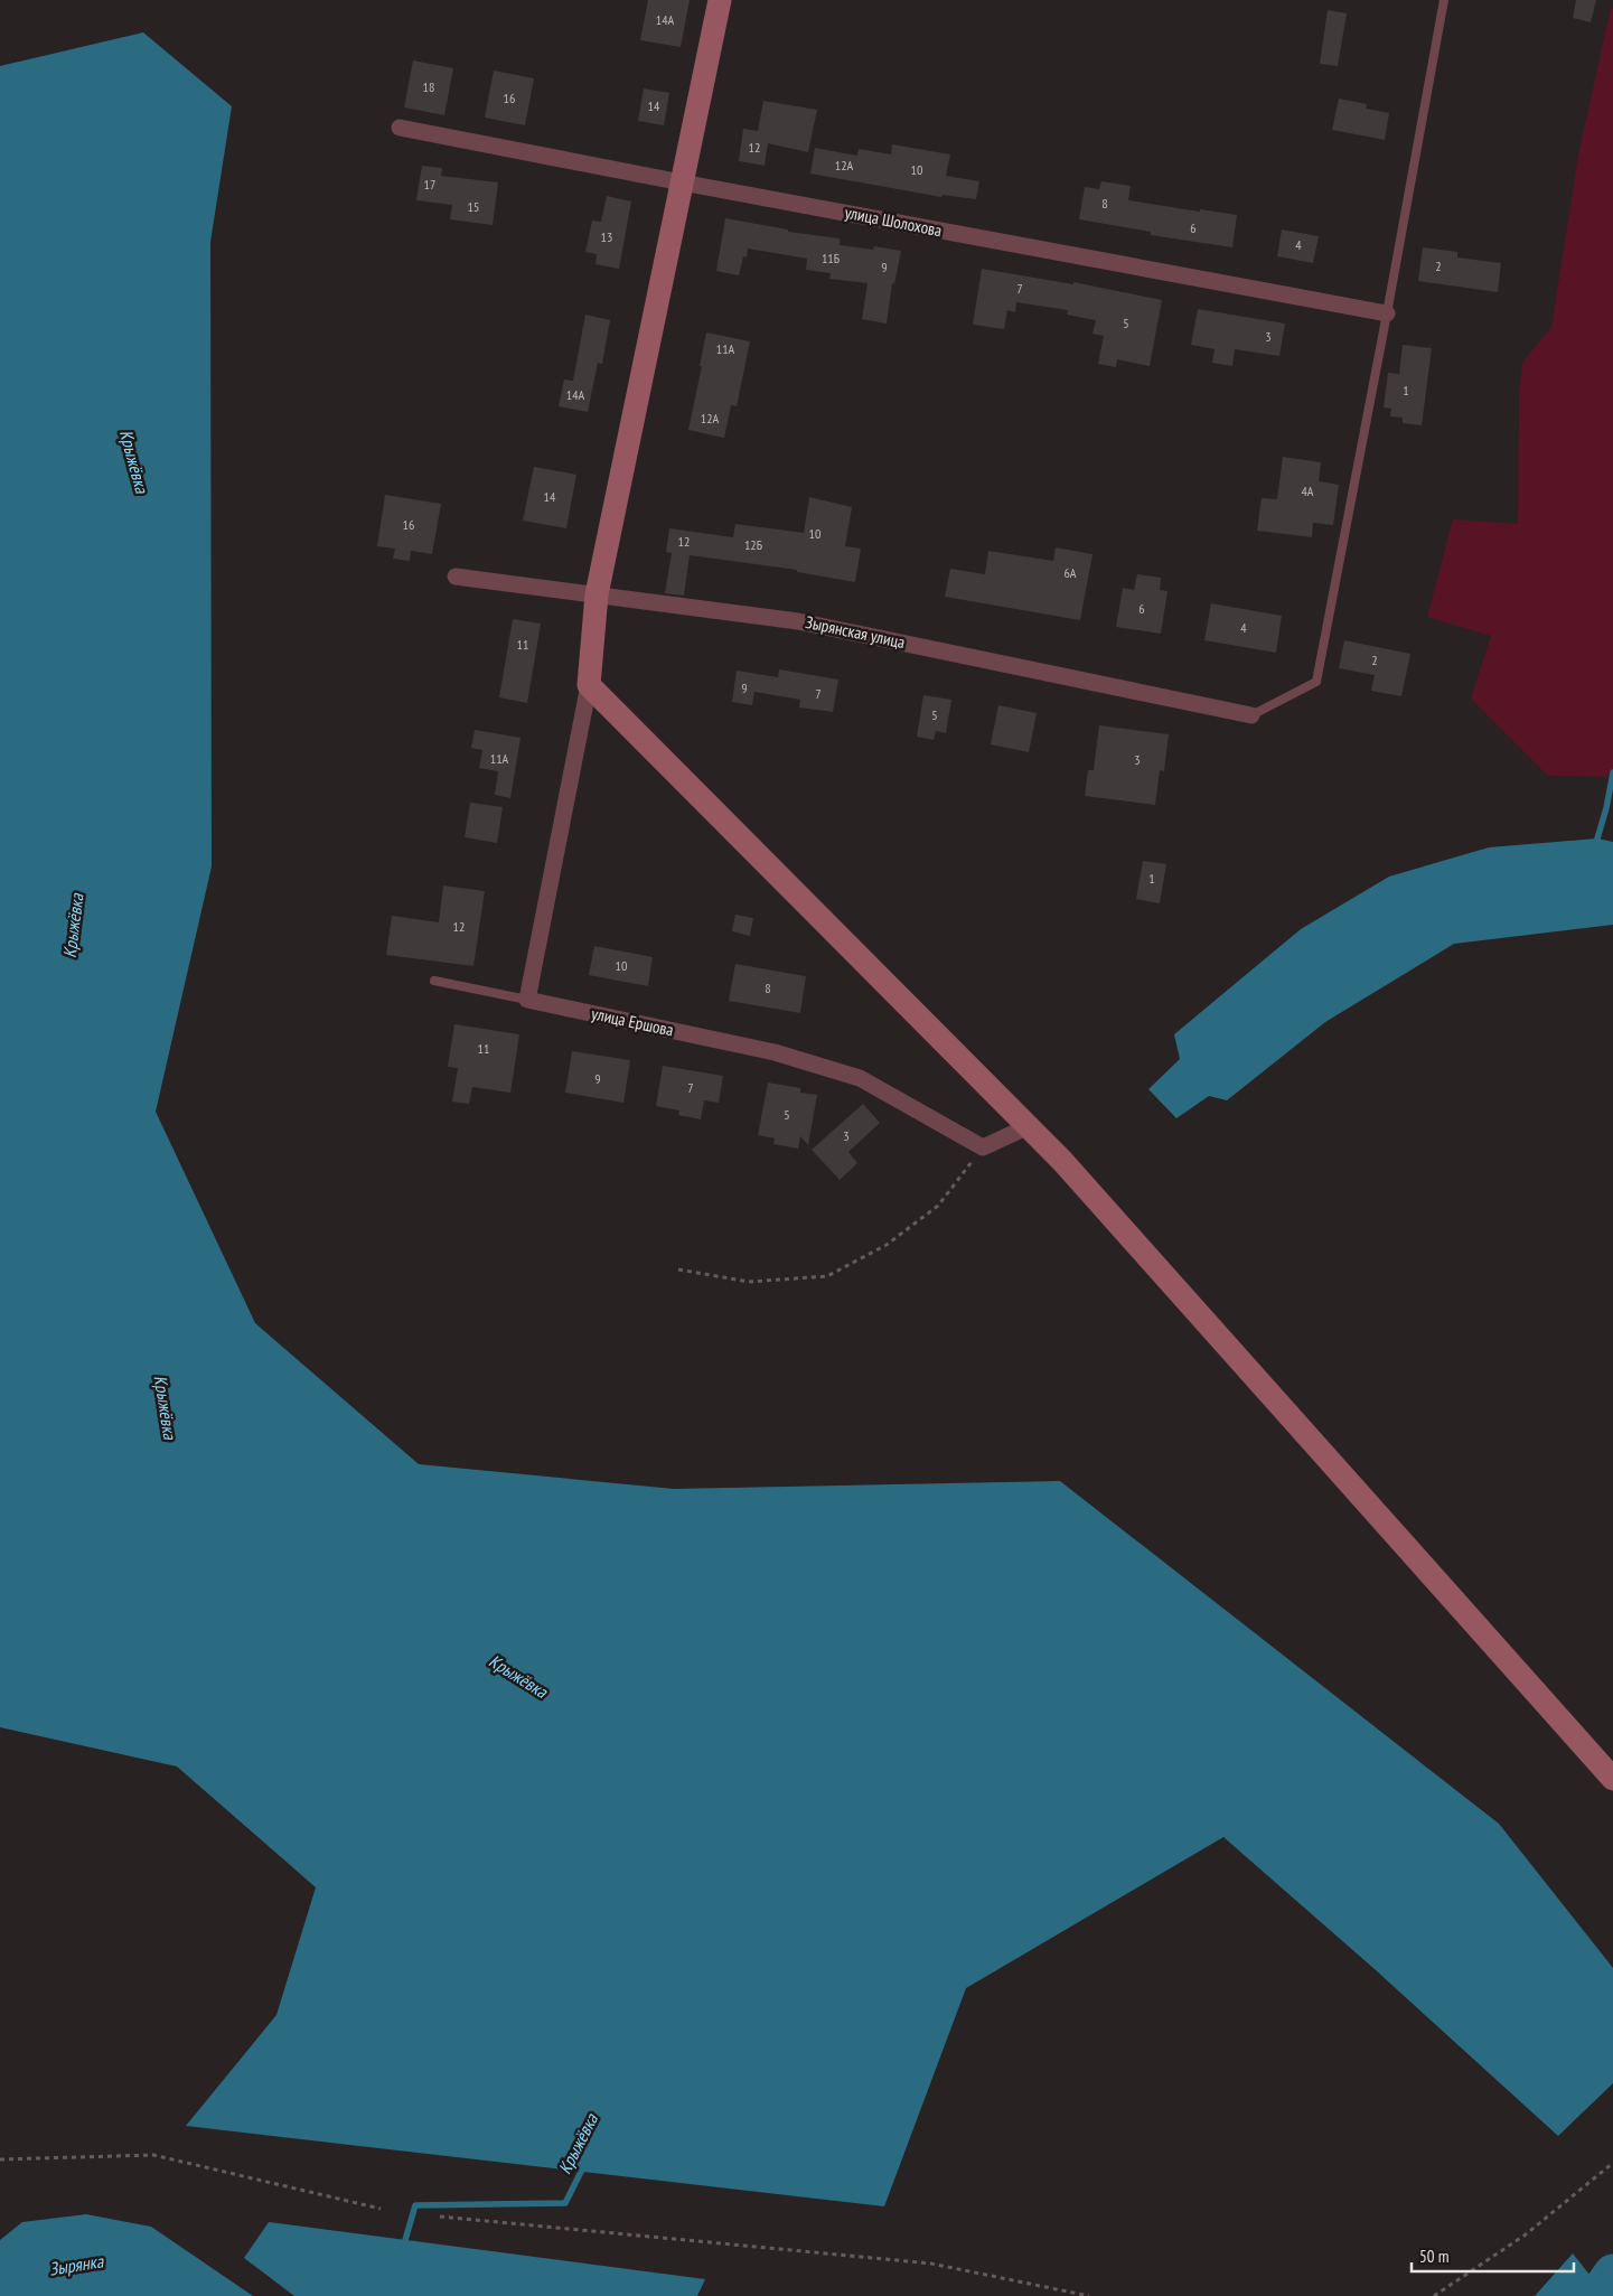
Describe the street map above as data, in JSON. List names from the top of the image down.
{
  "streets": {
    "street": ["улица Шолохова", "Зырянская улица", "улица Ершова"]
  },
  "water": ["Крыжёвка", "Зырянка"],
  "house_numbers": [
    "14А",
    "18",
    "16",
    "14",
    "12",
    "12А",
    "10",
    "17",
    "8",
    "15",
    "6",
    "13",
    "4",
    "11Б",
    "2",
    "9",
    "7",
    "5",
    "3",
    "11А",
    "1",
    "14А",
    "12А",
    "4А",
    "14",
    "16",
    "10",
    "12",
    "12Б",
    "6А",
    "6",
    "4",
    "11",
    "2",
    "9",
    "7",
    "5",
    "11А",
    "3",
    "1",
    "12",
    "10",
    "8",
    "11",
    "9",
    "7",
    "5",
    "3"
  ],
  "scale_bar": "50 m"
}
